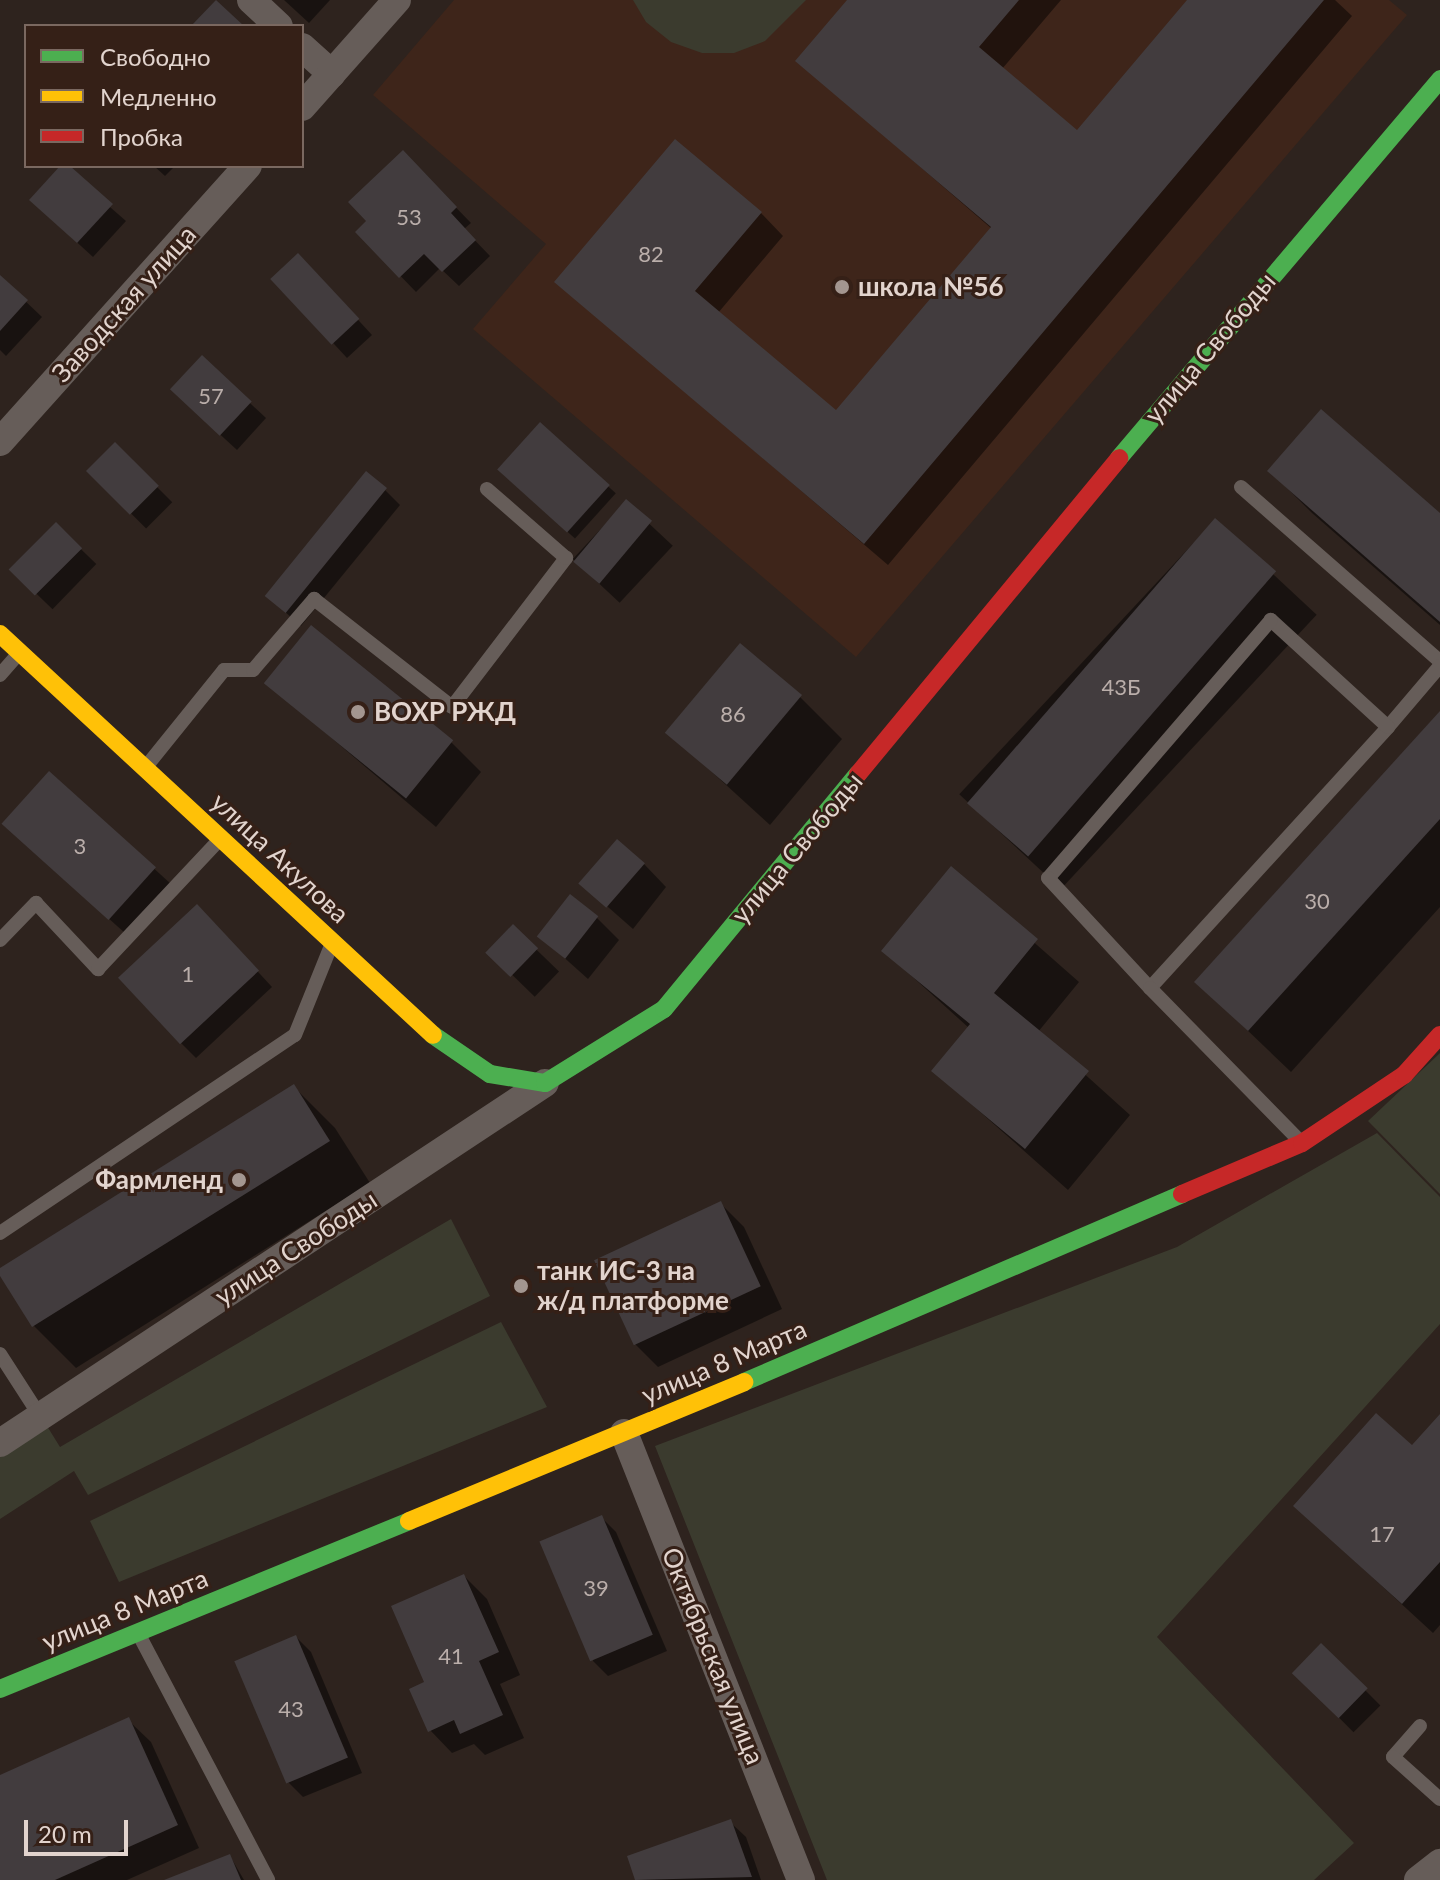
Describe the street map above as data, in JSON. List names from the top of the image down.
{
  "streets": {
    "street": [
      "Заводская улица",
      "улица Свободы",
      "улица Акулова",
      "улица 8 Марта",
      "Октябрьская улица"
    ]
  },
  "crossings": [
    ["улица Свободы", "улица Акулова"],
    ["улица 8 Марта", "Октябрьская улица"]
  ],
  "places": [
    "школа №56",
    "ВОХР РЖД",
    "Фармленд",
    "танк ИС-3 на ж/д платформе"
  ],
  "house_numbers": [
    "53",
    "82",
    "57",
    "43Б",
    "86",
    "3",
    "30",
    "1",
    "17",
    "39",
    "41",
    "43"
  ],
  "legend": ["Свободно", "Медленно", "Пробка"],
  "scale_bar": "20 m"
}
